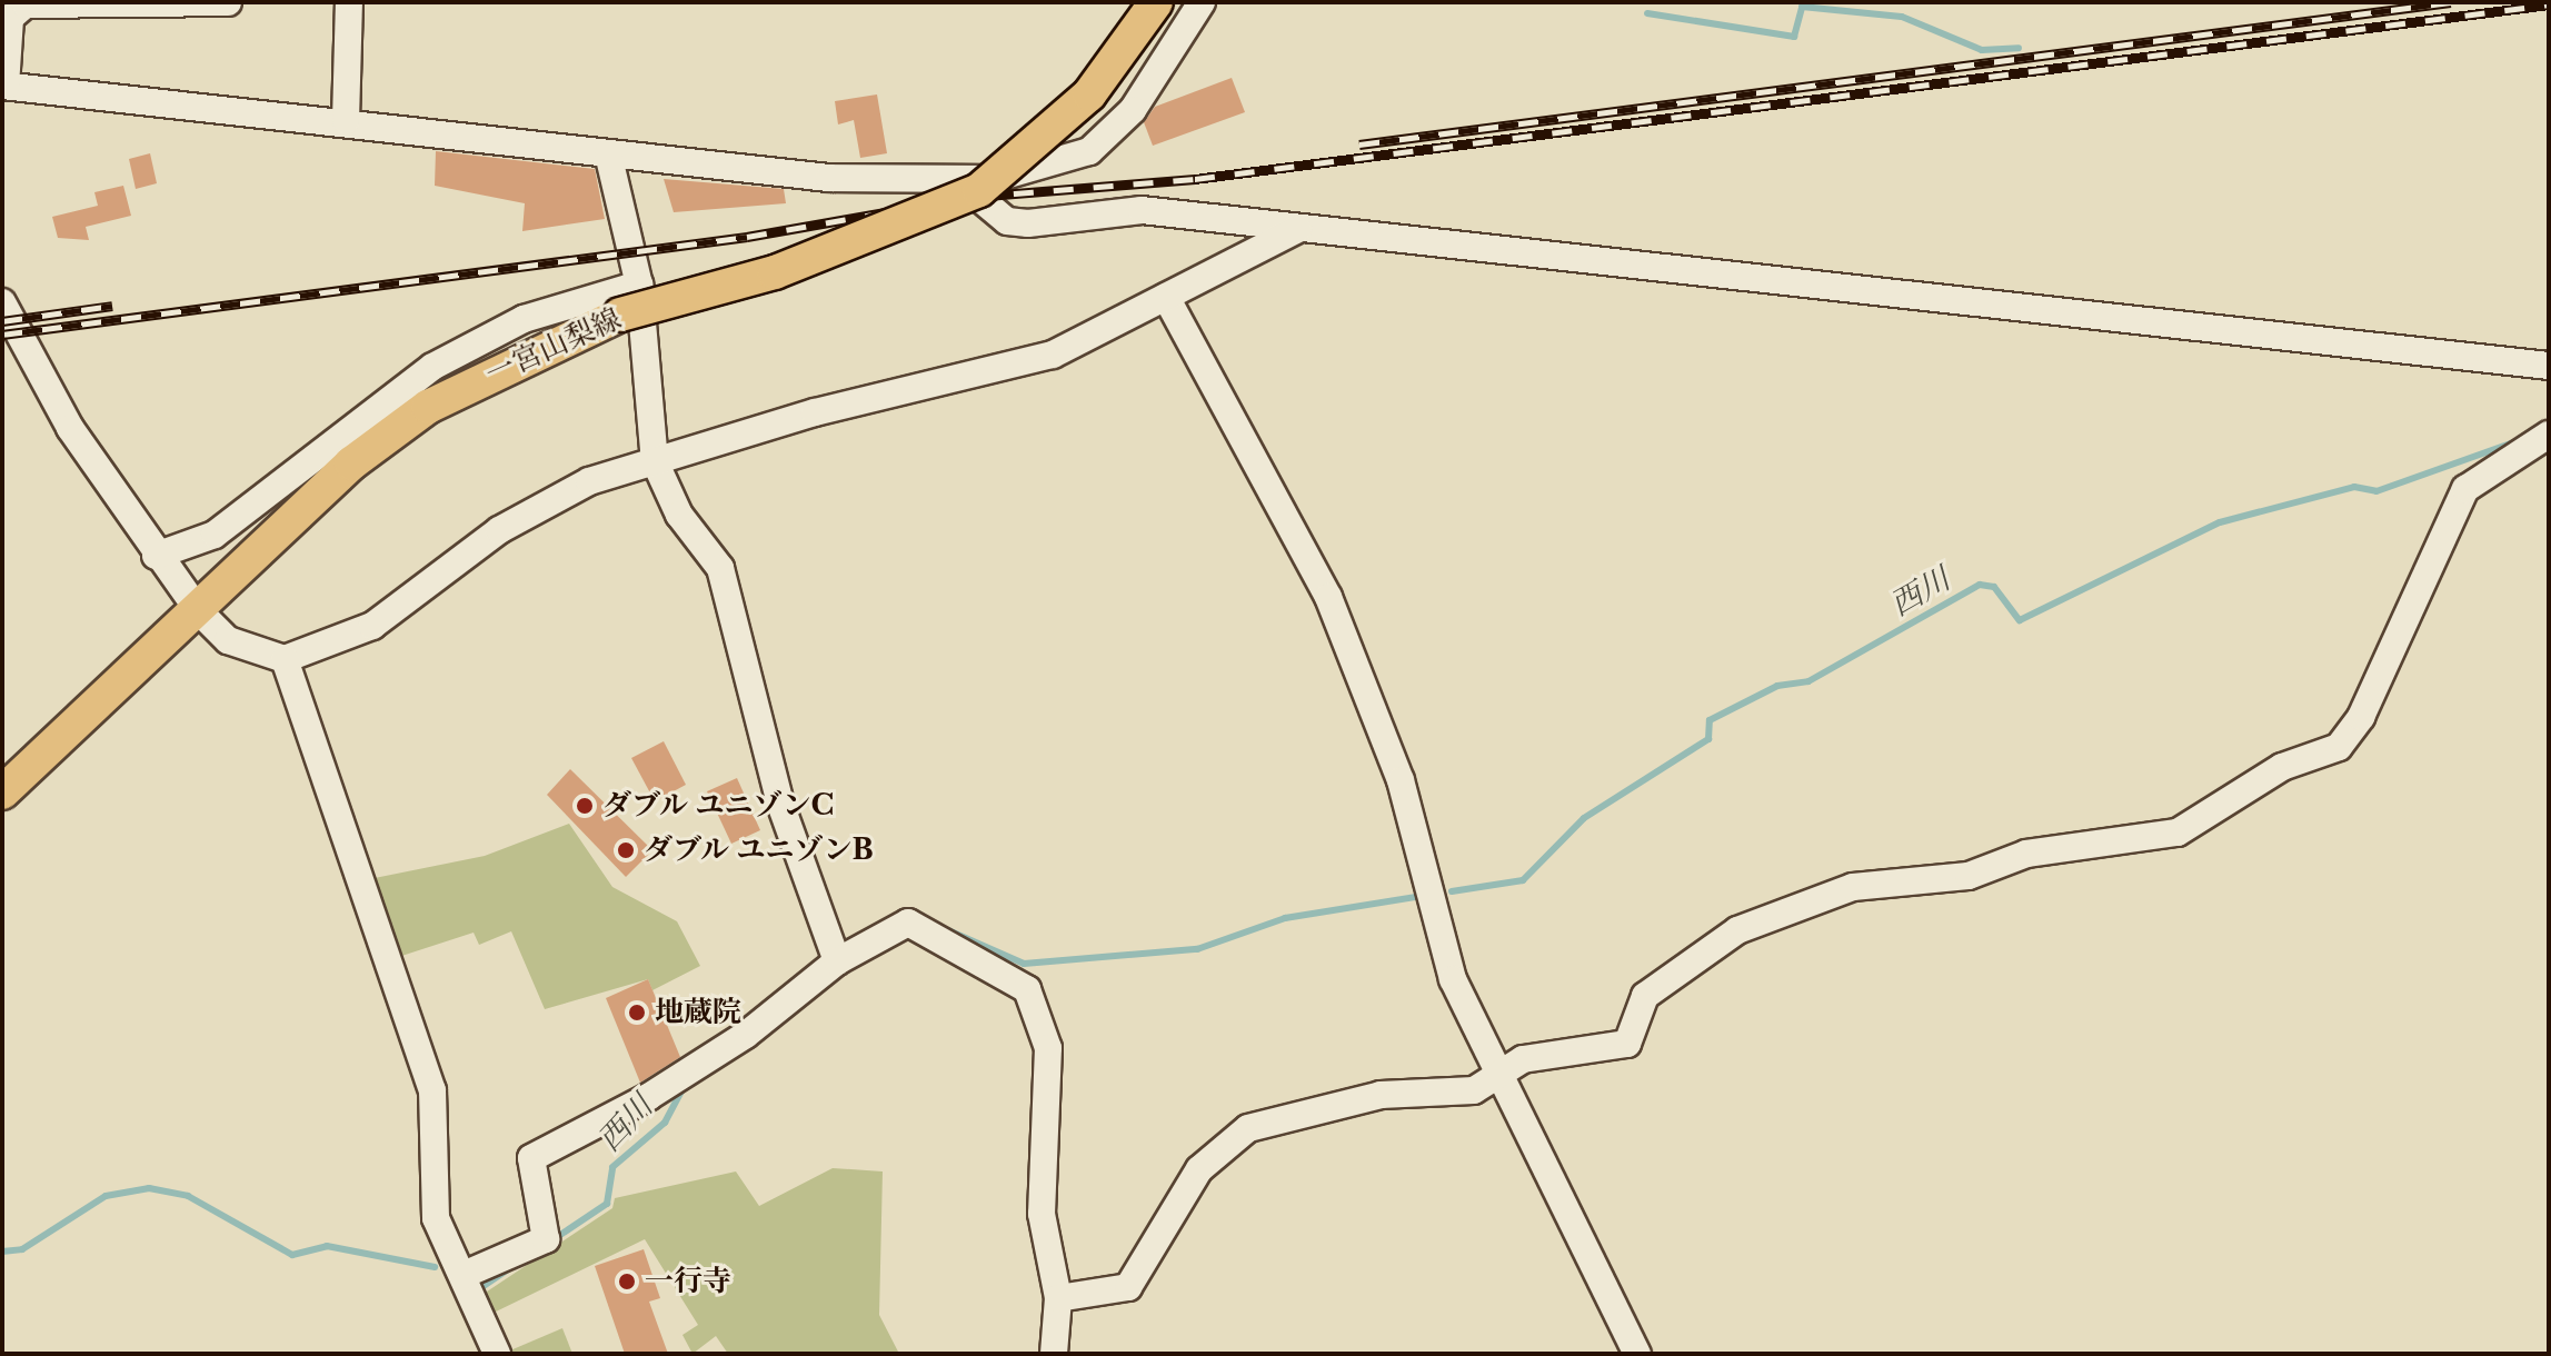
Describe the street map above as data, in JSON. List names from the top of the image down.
{
  "streets": {
    "main road": ["一宮山梨線"]
  },
  "water": ["西川"],
  "places": [
    "ダブル ユニゾンC",
    "ダブル ユニゾンB",
    "地蔵院",
    "一行寺"
  ]
}
